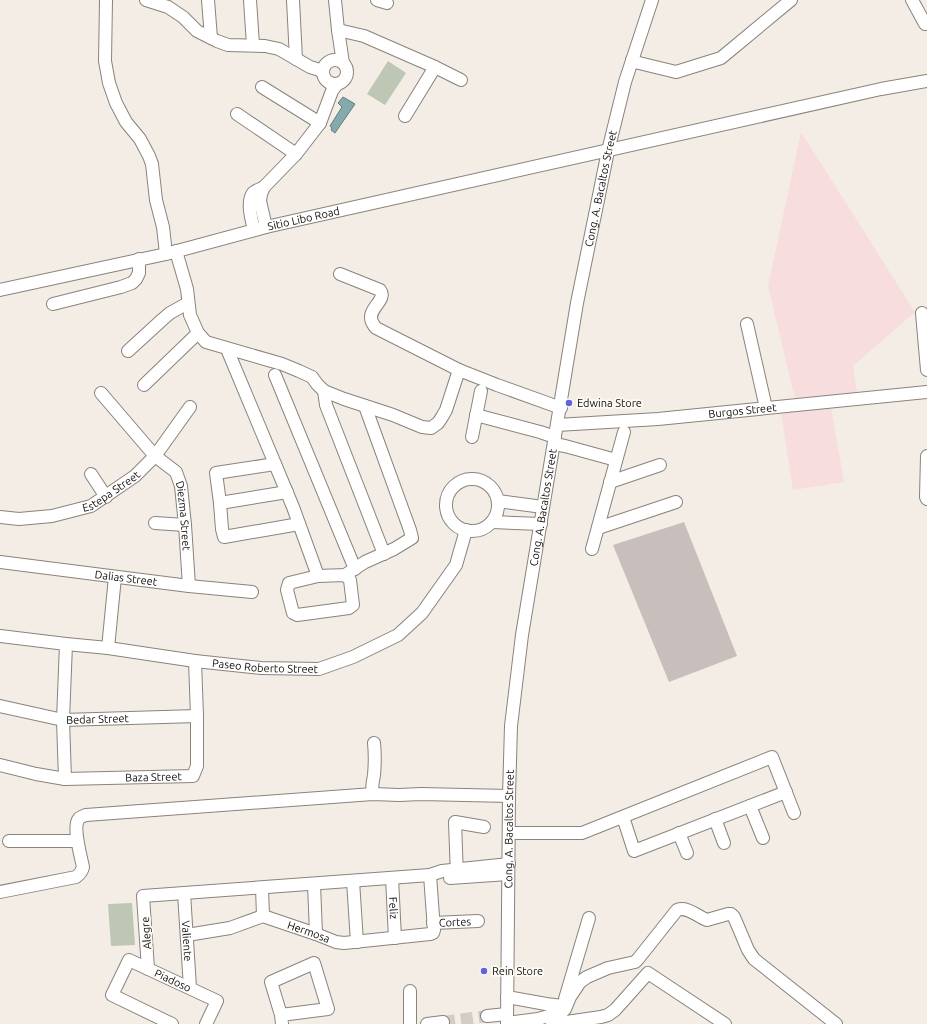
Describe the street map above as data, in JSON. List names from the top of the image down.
{
  "streets": {
    "street": [
      "Cong. A. Bacaltos Street",
      "Sitio Libo Road",
      "Burgos Street",
      "Estepa Street",
      "Diezma Street",
      "Dalias Street",
      "Paseo Roberto Street",
      "Bedar Street",
      "Baza Street",
      "Feliz",
      "Cortes",
      "Hermosa",
      "Alegre",
      "Valiente",
      "Piadoso"
    ]
  },
  "crossings": [
    ["Cong. A. Bacaltos Street", "Sitio Libo Road"],
    ["Cong. A. Bacaltos Street", "Burgos Street"],
    ["Estepa Street", "Diezma Street"],
    ["Diezma Street", "Dalias Street"],
    ["Paseo Roberto Street", "Baza Street"],
    ["Bedar Street", "Baza Street"],
    ["Feliz", "Hermosa"],
    ["Cortes", "Hermosa"],
    ["Alegre", "Valiente"],
    ["Alegre", "Piadoso"],
    ["Valiente", "Piadoso"]
  ],
  "places": ["Edwina Store", "Rein Store"]
}
